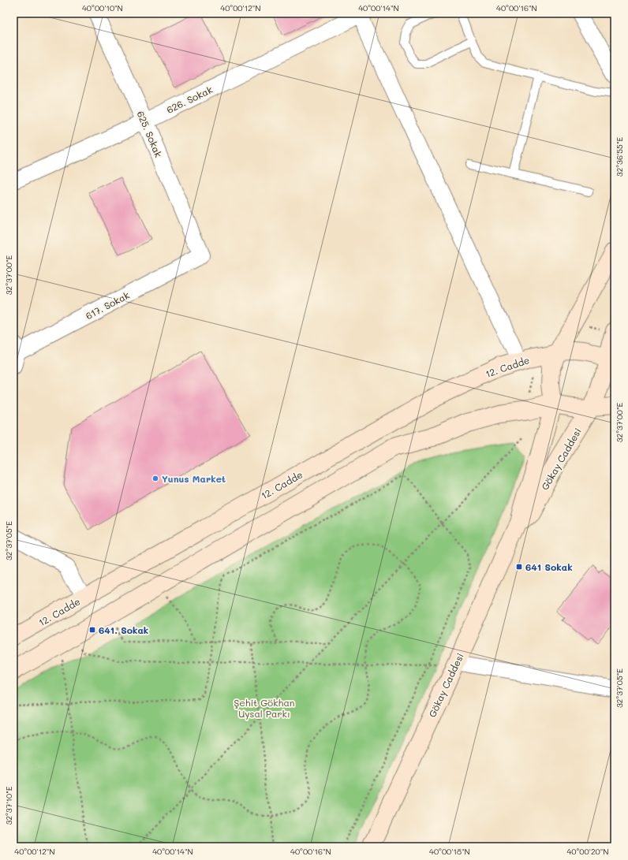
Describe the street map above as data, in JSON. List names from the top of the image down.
{
  "streets": {
    "main road": ["12. Cadde", "Gökay Caddesi"],
    "street": ["626. Sokak", "625. Sokak", "617. Sokak"]
  },
  "crossings": [
    ["626. Sokak", "625. Sokak"],
    ["625. Sokak", "617. Sokak"],
    ["12. Cadde", "Gökay Caddesi"]
  ],
  "parks": ["Şehit Gökhan Uysal Parkı"],
  "places": {
    "other": ["Yunus Market"],
    "transit": ["641 Sokak", "641. Sokak"]
  },
  "coordinates": [
    "40°00'10\"N",
    "40°00'12\"N",
    "40°00'14\"N",
    "40°00'16\"N",
    "32°36'55\"E",
    "32°37'00\"E",
    "32°37'05\"E",
    "32°37'10\"E",
    "40°00'18\"N",
    "40°00'20\"N"
  ]
}
